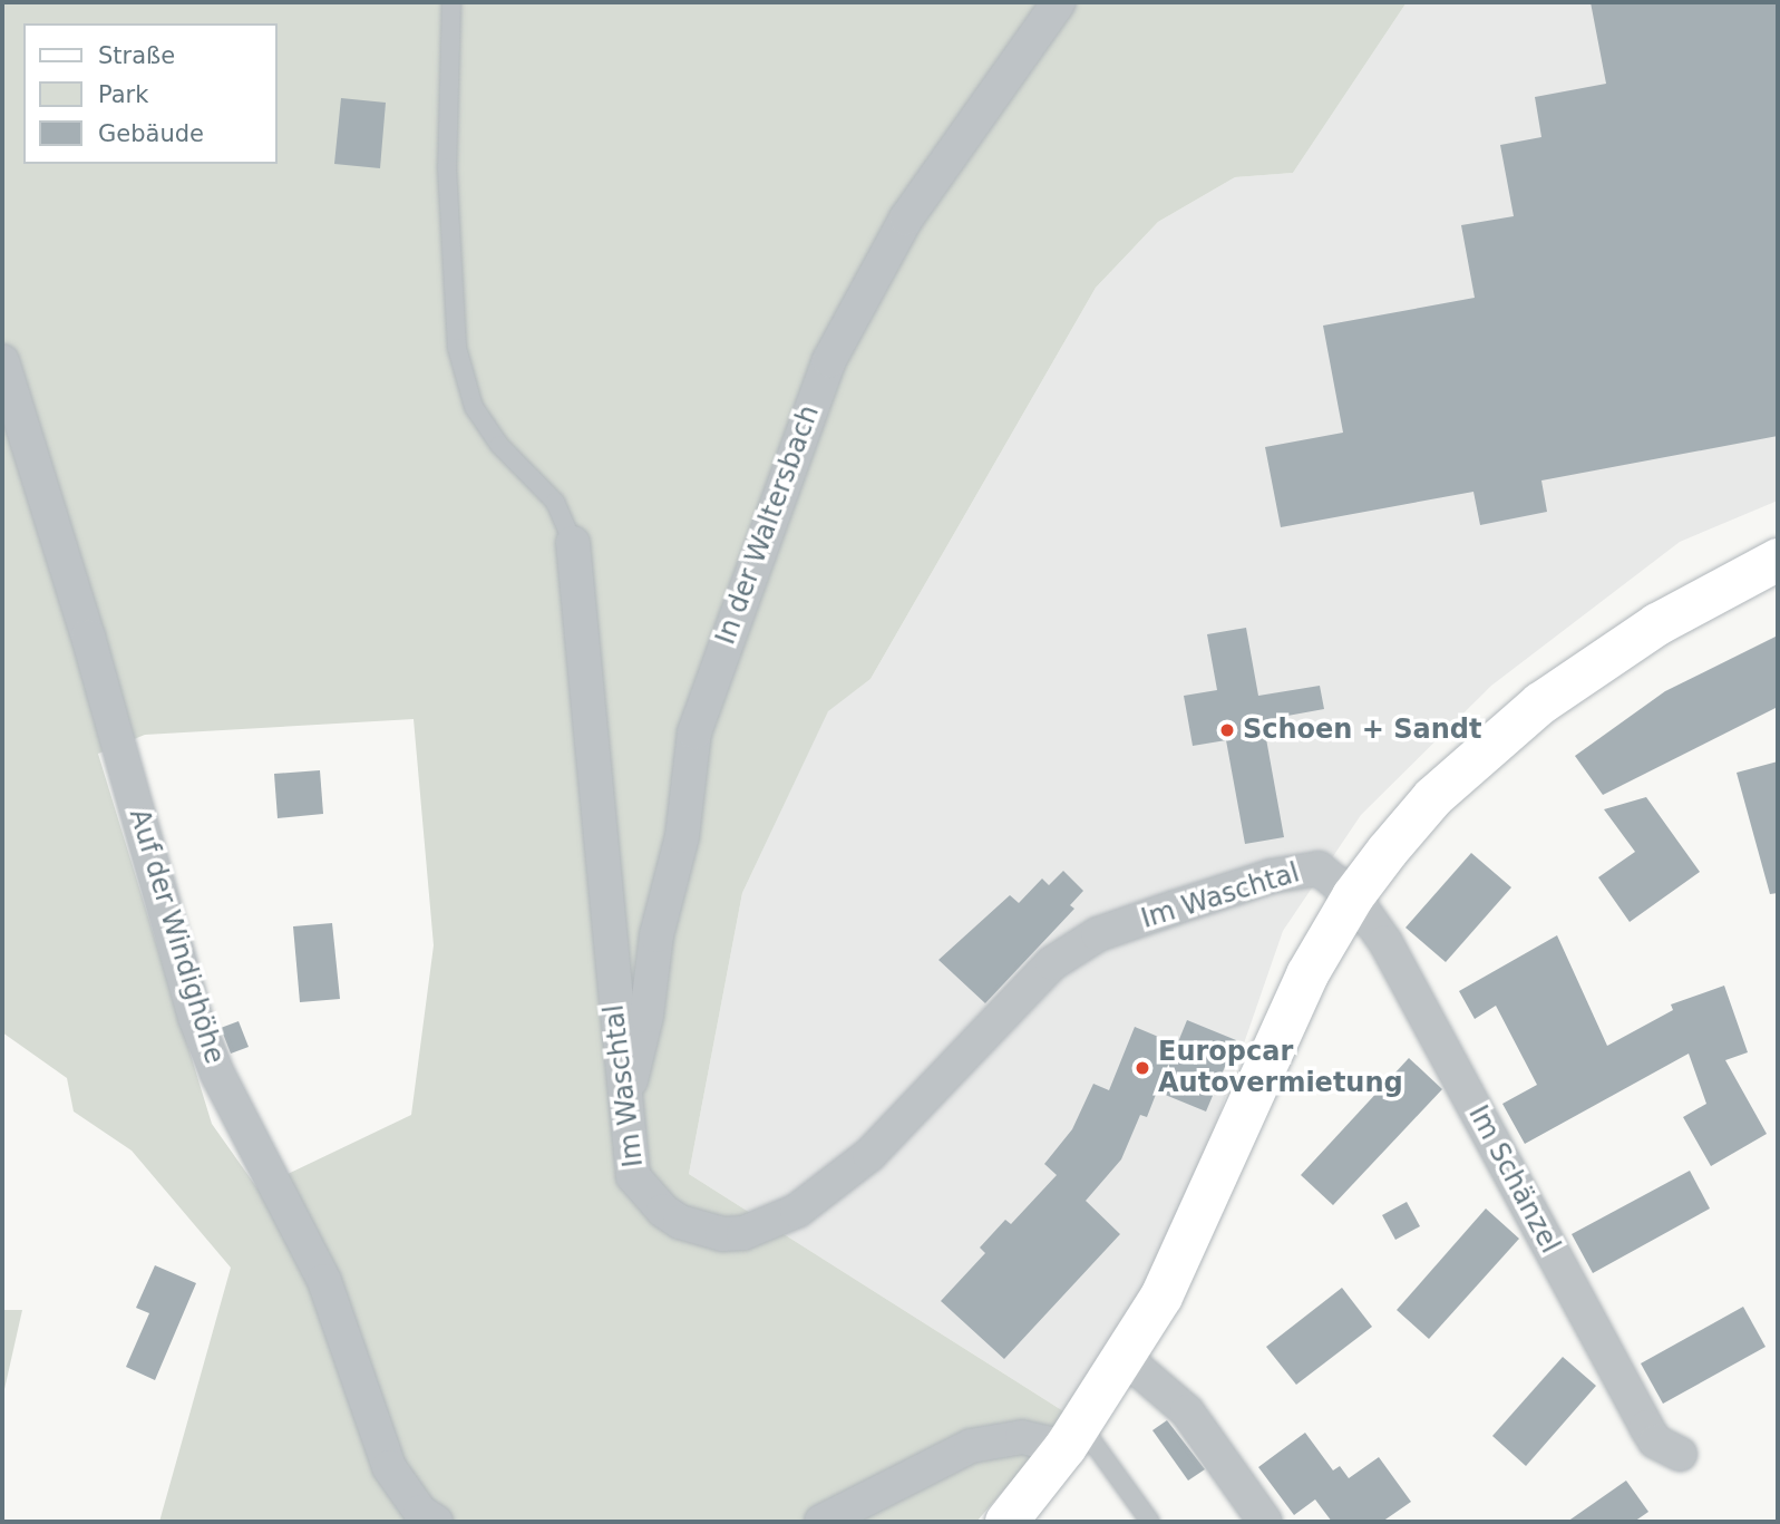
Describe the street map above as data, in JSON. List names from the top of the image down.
{
  "streets": {
    "street": [
      "In der Waltersbach",
      "Im Waschtal",
      "Auf der Windighöhe",
      "Im Schänzel"
    ]
  },
  "crossings": [
    ["In der Waltersbach", "Im Waschtal"],
    ["Im Waschtal", "Im Schänzel"]
  ],
  "places": ["Schoen + Sandt", "Europcar Autovermietung"],
  "legend": ["Straße", "Park", "Gebäude"]
}
